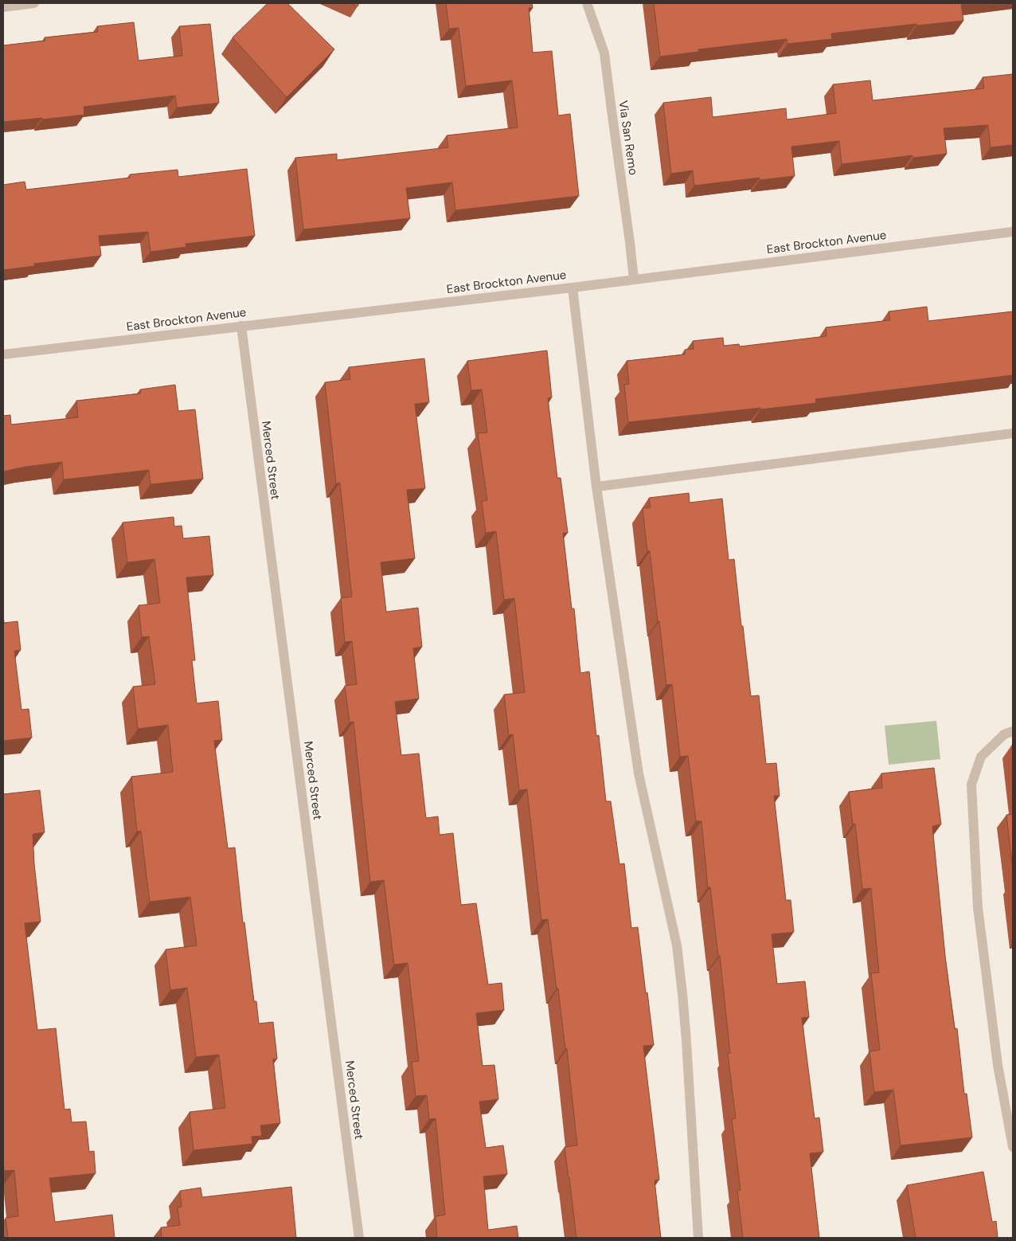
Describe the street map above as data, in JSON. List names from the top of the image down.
{
  "streets": {
    "street": ["Via San Remo", "East Brockton Avenue", "Merced Street"]
  },
  "crossings": [
    ["Via San Remo", "East Brockton Avenue"],
    ["East Brockton Avenue", "Merced Street"]
  ]
}
